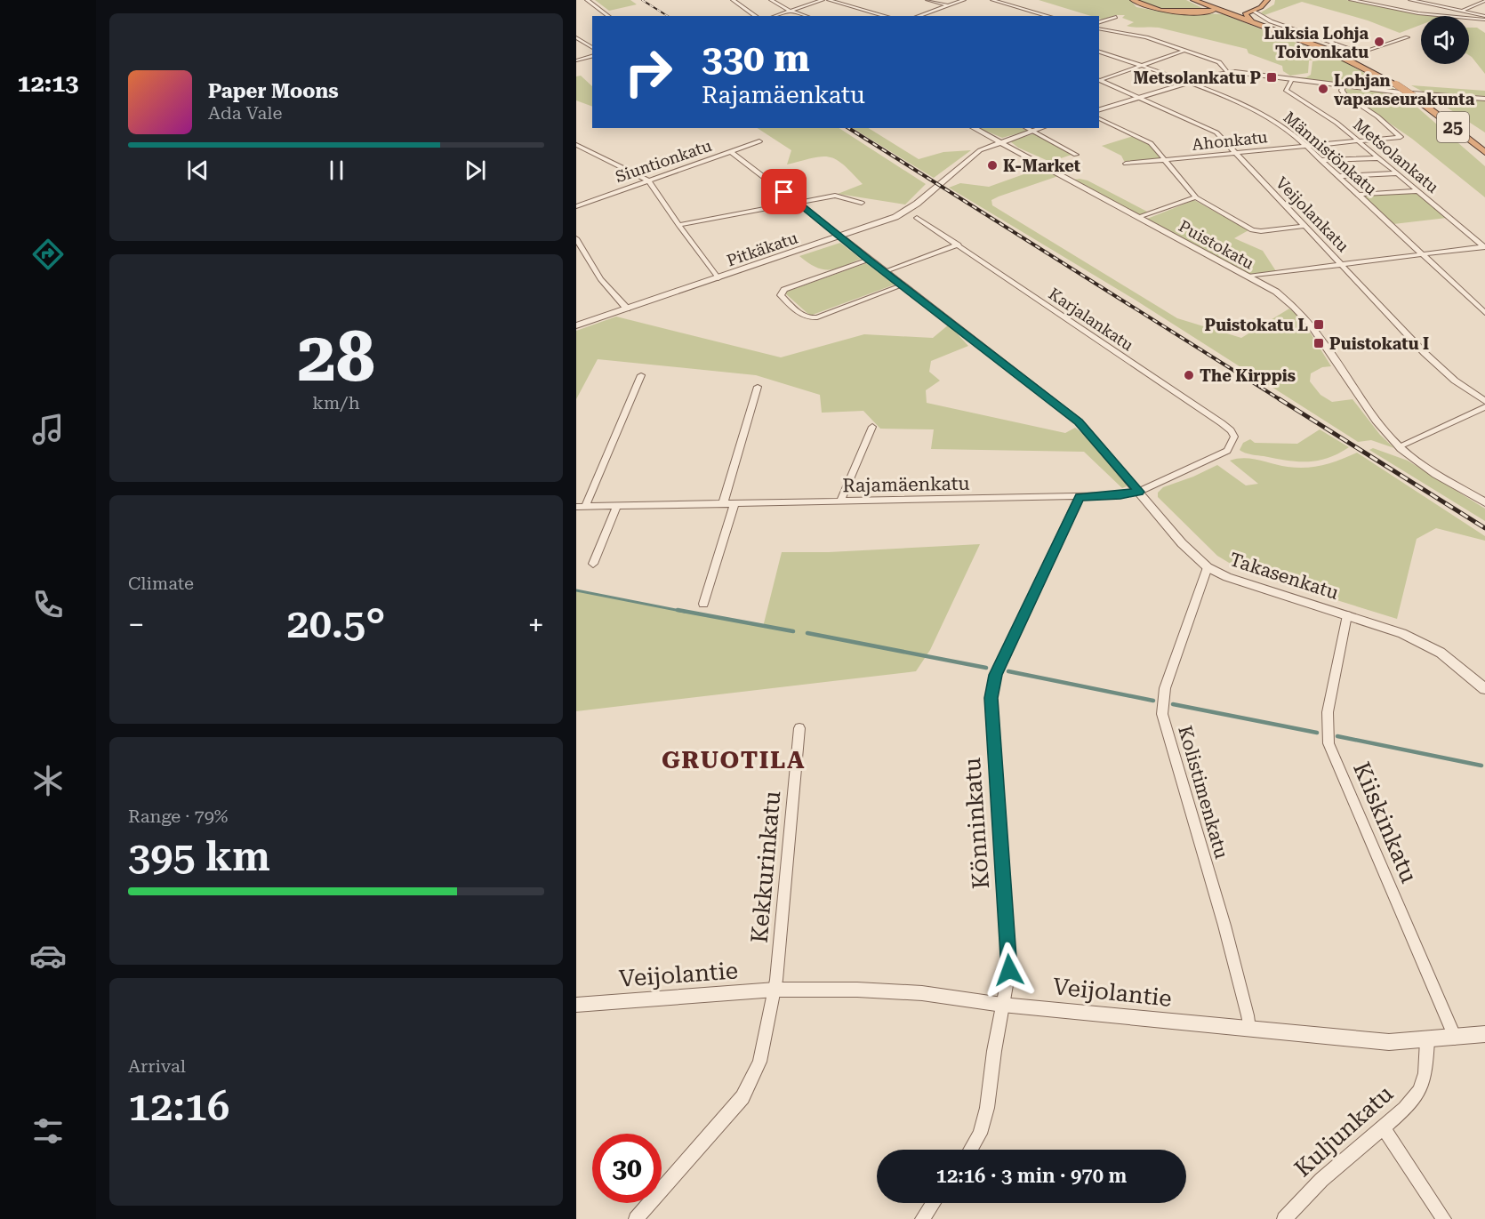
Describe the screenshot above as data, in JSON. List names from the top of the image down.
{
  "streets": {
    "highway": ["25"],
    "street": [
      "Ahonkatu",
      "Männistönkatu",
      "Metsolankatu",
      "Siuntionkatu",
      "Veijolankatu",
      "Puistokatu",
      "Pitkäkatu",
      "Karjalankatu",
      "Rajamäenkatu",
      "Takasenkatu",
      "Kolistimenkatu",
      "Kiiskinkatu",
      "Könninkatu",
      "Kekkurinkatu",
      "Veijolantie",
      "Kuljunkatu"
    ]
  },
  "crossings": [
    ["Ahonkatu", "Männistönkatu"],
    ["Ahonkatu", "Metsolankatu"],
    ["Ahonkatu", "Veijolankatu"],
    ["Siuntionkatu", "Takasenkatu"],
    ["Puistokatu", "Pitkäkatu"],
    ["Pitkäkatu", "Takasenkatu"],
    ["Karjalankatu", "Rajamäenkatu"],
    ["Rajamäenkatu", "Takasenkatu"],
    ["Rajamäenkatu", "Könninkatu"],
    ["Takasenkatu", "Kolistimenkatu"],
    ["Takasenkatu", "Kiiskinkatu"],
    ["Kolistimenkatu", "Veijolantie"],
    ["Kiiskinkatu", "Veijolantie"],
    ["Könninkatu", "Veijolantie"],
    ["Kekkurinkatu", "Veijolantie"],
    ["Veijolantie", "Kuljunkatu"]
  ],
  "districts": ["GRUOTILA"],
  "places": {
    "other": [
      "Luksia Lohja Toivonkatu",
      "Lohjan vapaaseurakunta",
      "K-Market",
      "The Kirppis"
    ],
    "transit": ["Metsolankatu P", "Puistokatu L", "Puistokatu I"]
  },
  "page": {
    "tabs": "12:13",
    "turn": ["330 m", "Rajamäenkatu"],
    "song": ["Paper Moons", "Ada Vale"],
    "tile": [
      ["28", "km/h"],
      "Climate",
      ["Range · 79%", "395 km"],
      ["Arrival", "12:16"]
    ],
    "heat": ["−", "20.5°", "+"],
    "limit": "30",
    "trip": "12:16 · 3 min · 970 m"
  }
}
